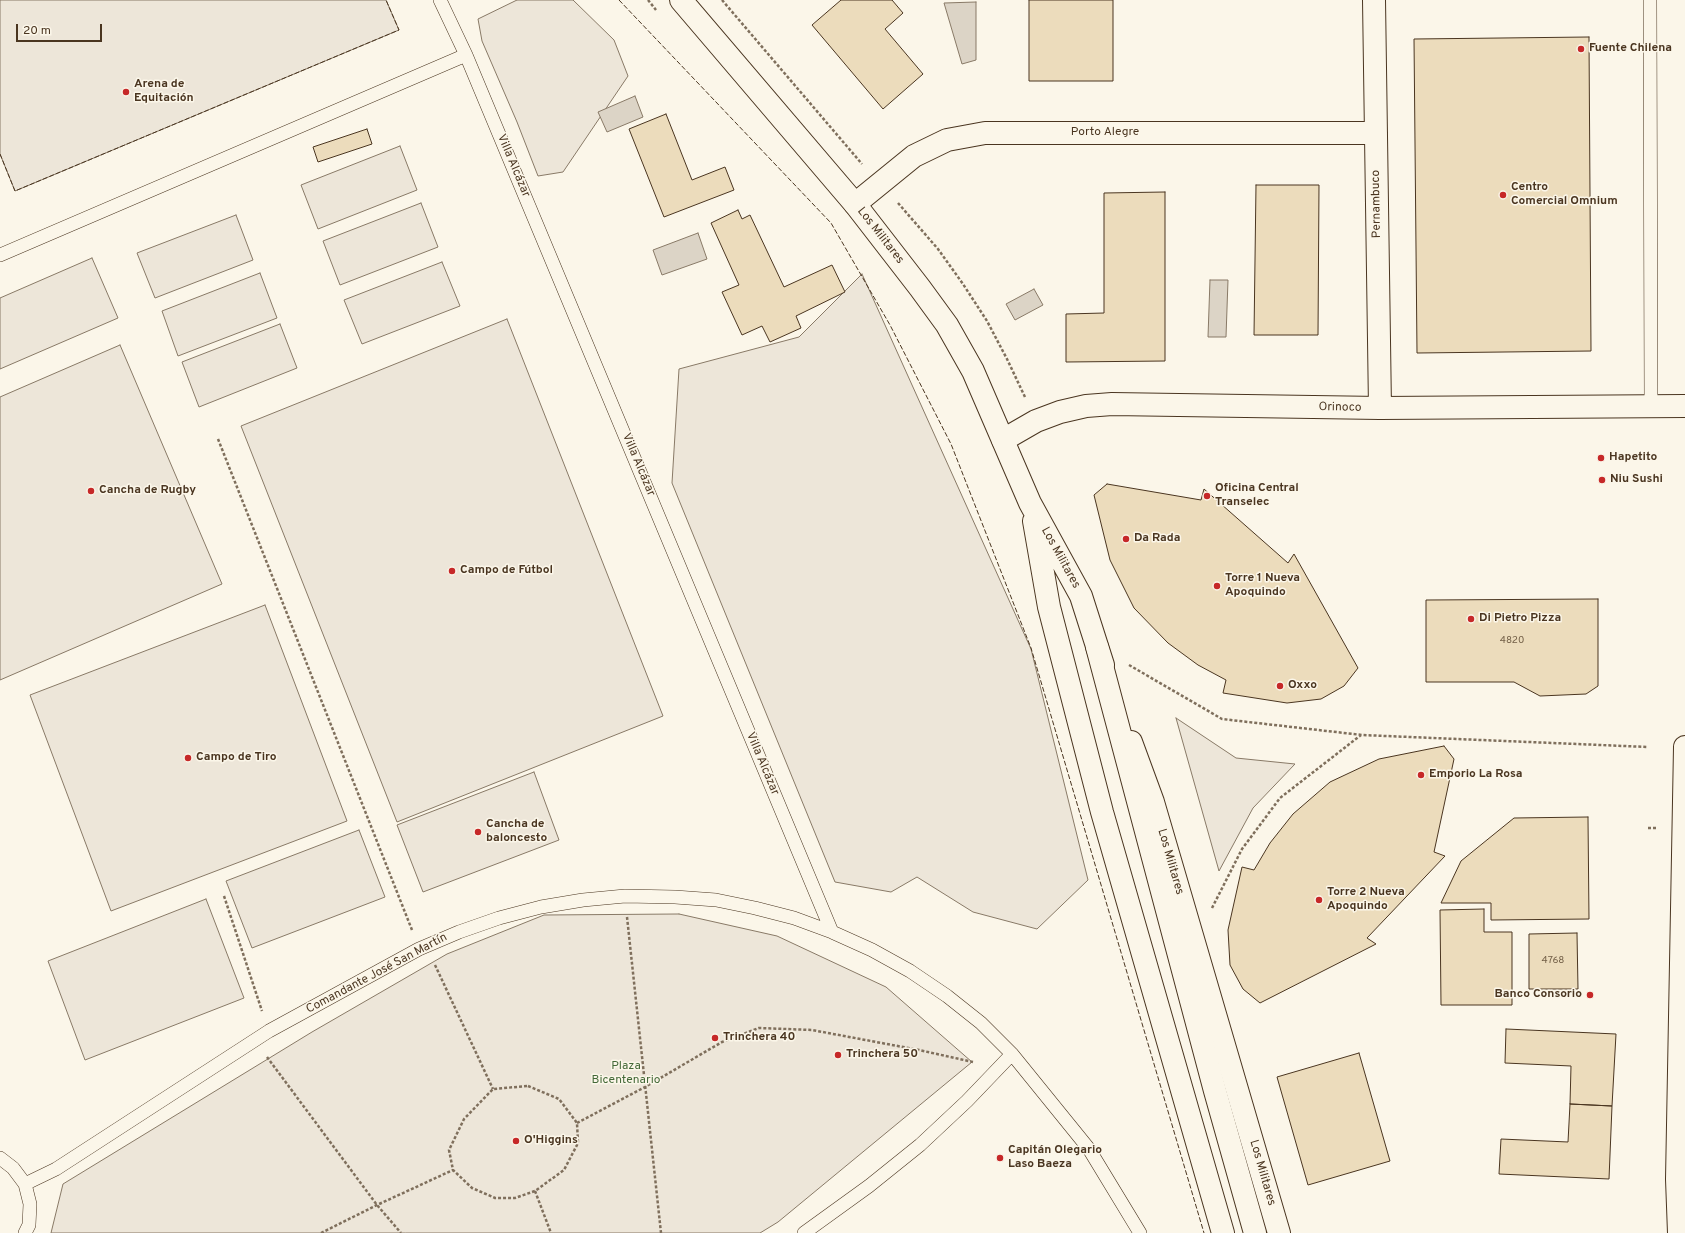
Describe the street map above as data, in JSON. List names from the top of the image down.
{
  "streets": {
    "main road": [
      "Porto Alegre",
      "Pernambuco",
      "Los Militares",
      "Orinoco"
    ],
    "lane": ["Villa Alcázar", "Comandante José San Martín"]
  },
  "crossings": [
    ["Porto Alegre", "Pernambuco"],
    ["Porto Alegre", "Los Militares"],
    ["Villa Alcázar", "Comandante José San Martín"],
    ["Pernambuco", "Orinoco"],
    ["Los Militares", "Orinoco"]
  ],
  "parks": ["Plaza Bicentenario"],
  "places": [
    "Fuente Chilena",
    "Arena de Equitación",
    "Centro Comercial Omnium",
    "Hapetito",
    "Niu Sushi",
    "Cancha de Rugby",
    "Oficina Central Transelec",
    "Da Rada",
    "Campo de Fútbol",
    "Torre 1 Nueva Apoquindo",
    "Di Pietro Pizza",
    "Oxxo",
    "Campo de Tiro",
    "Emporio La Rosa",
    "Cancha de baloncesto",
    "Torre 2 Nueva Apoquindo",
    "Banco Consorio",
    "Trinchera 40",
    "Trinchera 50",
    "O'Higgins",
    "Capitán Olegario Laso Baeza"
  ],
  "house_numbers": ["4820", "4768"],
  "scale_bar": "20 m"
}
